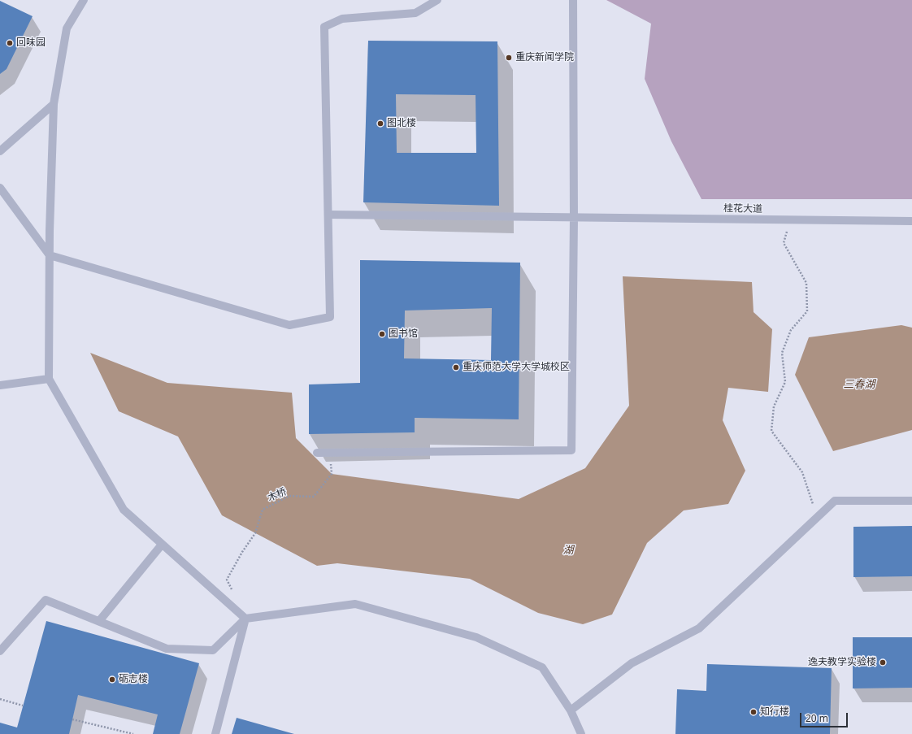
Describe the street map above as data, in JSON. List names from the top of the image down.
{
  "streets": {
    "street": ["桂花大道"],
    "path": ["木桥"]
  },
  "water": ["三春湖", "湖"],
  "places": [
    "回味园",
    "重庆新闻学院",
    "图北楼",
    "图书馆",
    "重庆师范大学大学城校区",
    "逸夫教学实验楼",
    "砺志楼",
    "知行楼"
  ],
  "scale_bar": "20 m"
}
